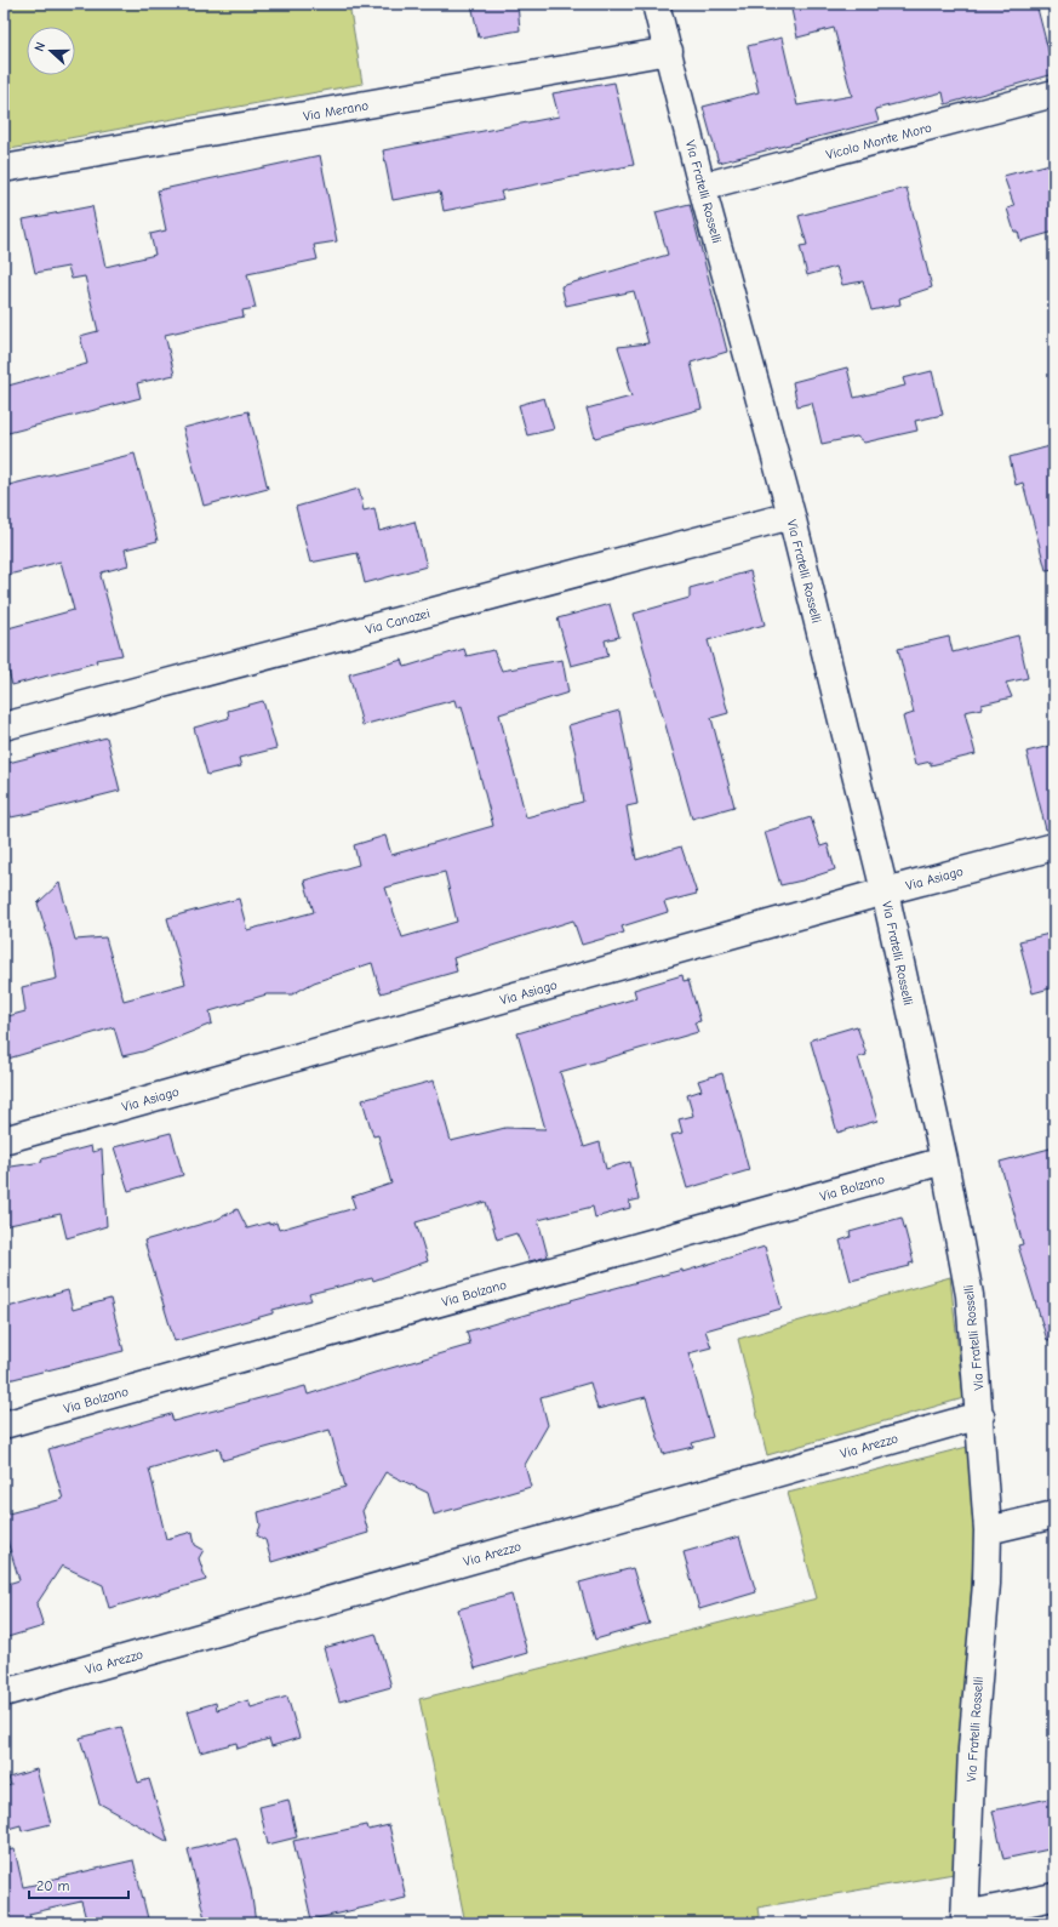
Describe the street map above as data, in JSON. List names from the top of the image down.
{
  "streets": {
    "street": [
      "Via Merano",
      "Vicolo Monte Moro",
      "Via Fratelli Rosselli",
      "Via Canazei",
      "Via Asiago",
      "Via Bolzano",
      "Via Arezzo"
    ]
  },
  "crossings": [
    ["Via Merano", "Via Fratelli Rosselli"],
    ["Vicolo Monte Moro", "Via Fratelli Rosselli"],
    ["Via Fratelli Rosselli", "Via Canazei"],
    ["Via Fratelli Rosselli", "Via Asiago"],
    ["Via Fratelli Rosselli", "Via Bolzano"],
    ["Via Fratelli Rosselli", "Via Arezzo"]
  ],
  "scale_bar": "20 m",
  "north": "left"
}
